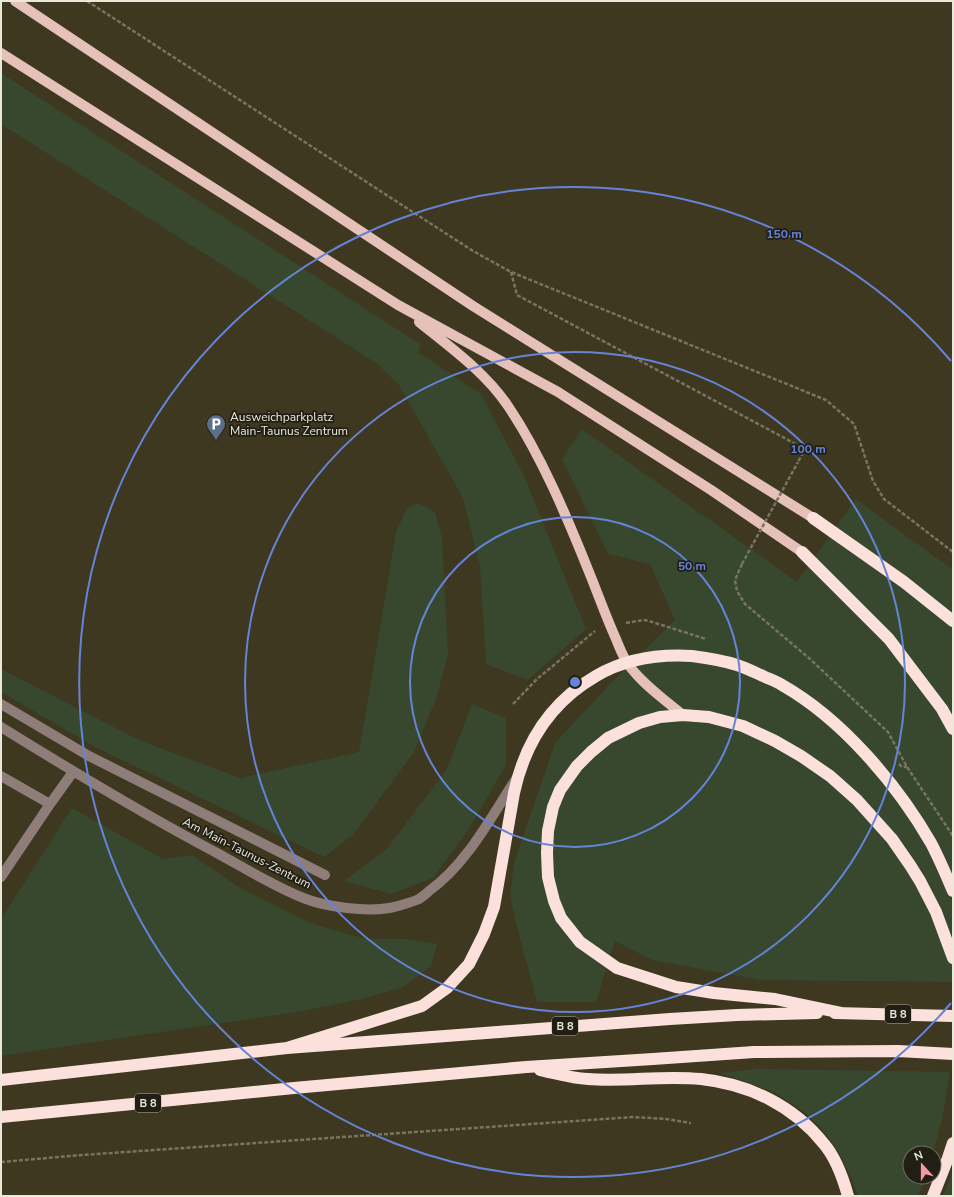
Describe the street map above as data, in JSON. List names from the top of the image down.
{
  "streets": {
    "highway": ["B 8"],
    "street": ["Am Main-Taunus-Zentrum"]
  },
  "places": {
    "parking": ["Ausweichparkplatz Main-Taunus Zentrum"]
  },
  "north": "top",
  "rings": ["150 m", "100 m", "50 m"]
}
